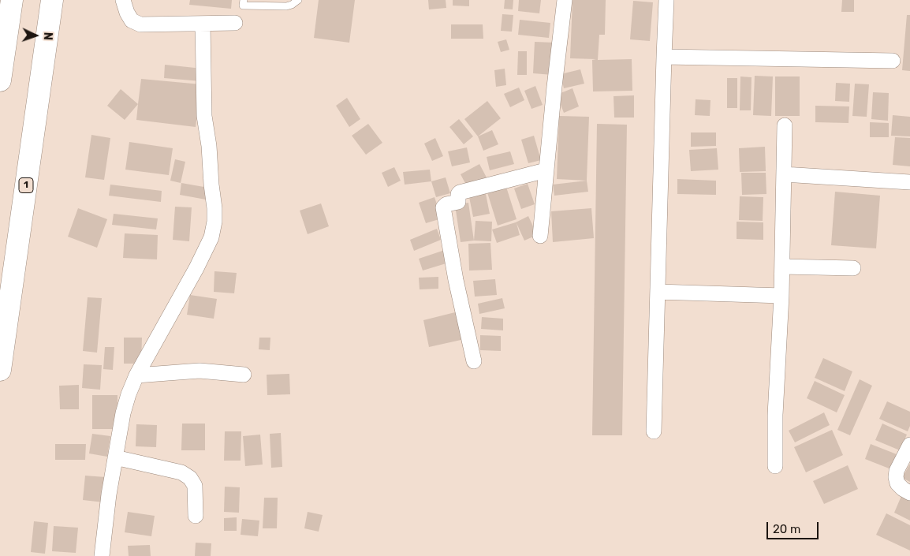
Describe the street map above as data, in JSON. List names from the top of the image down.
{
  "streets": {
    "highway": ["1"]
  },
  "scale_bar": "20 m",
  "north": "right"
}
